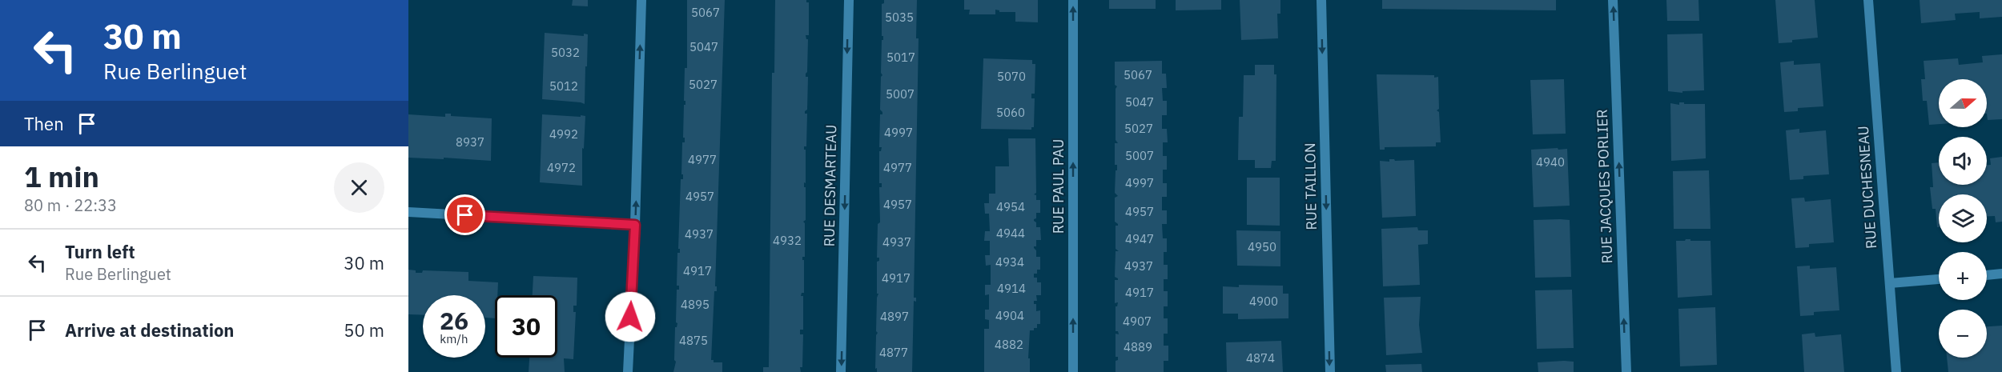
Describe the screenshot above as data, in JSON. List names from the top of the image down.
{
  "streets": {
    "street": [
      "RUE DESMARTEAU",
      "RUE PAUL PAU",
      "RUE TAILLON",
      "RUE JACQUES PORLIER",
      "RUE DUCHESNEAU"
    ]
  },
  "one_way": [
    "RUE DESMARTEAU",
    "RUE PAUL PAU",
    "RUE TAILLON",
    "RUE JACQUES PORLIER"
  ],
  "house_numbers": [
    "5067",
    "5035",
    "5047",
    "5032",
    "5017",
    "5067",
    "5070",
    "5027",
    "5012",
    "5007",
    "5047",
    "5060",
    "5027",
    "4997",
    "4992",
    "8937",
    "5007",
    "4977",
    "4940",
    "4972",
    "4977",
    "4997",
    "4957",
    "4957",
    "4954",
    "4957",
    "4944",
    "4937",
    "4947",
    "4932",
    "4937",
    "4950",
    "4934",
    "4937",
    "4917",
    "4917",
    "4914",
    "4917",
    "4900",
    "4895",
    "4904",
    "4897",
    "4907",
    "4875",
    "4882",
    "4889",
    "4877",
    "4874"
  ],
  "north": "right",
  "page": {
    "turn": ["30 m", "Rue Berlinguet"],
    "map_buttons": ["+", "−"],
    "then": "Then",
    "heading": ["1 min", "80 m · 22:33"],
    "list": [
      {
        "name": "Turn left",
        "note": "Rue Berlinguet",
        "value": "30 m"
      },
      {
        "name": "Arrive at destination",
        "value": "50 m"
      }
    ],
    "speed": "26 km/h",
    "limit": "30"
  }
}
